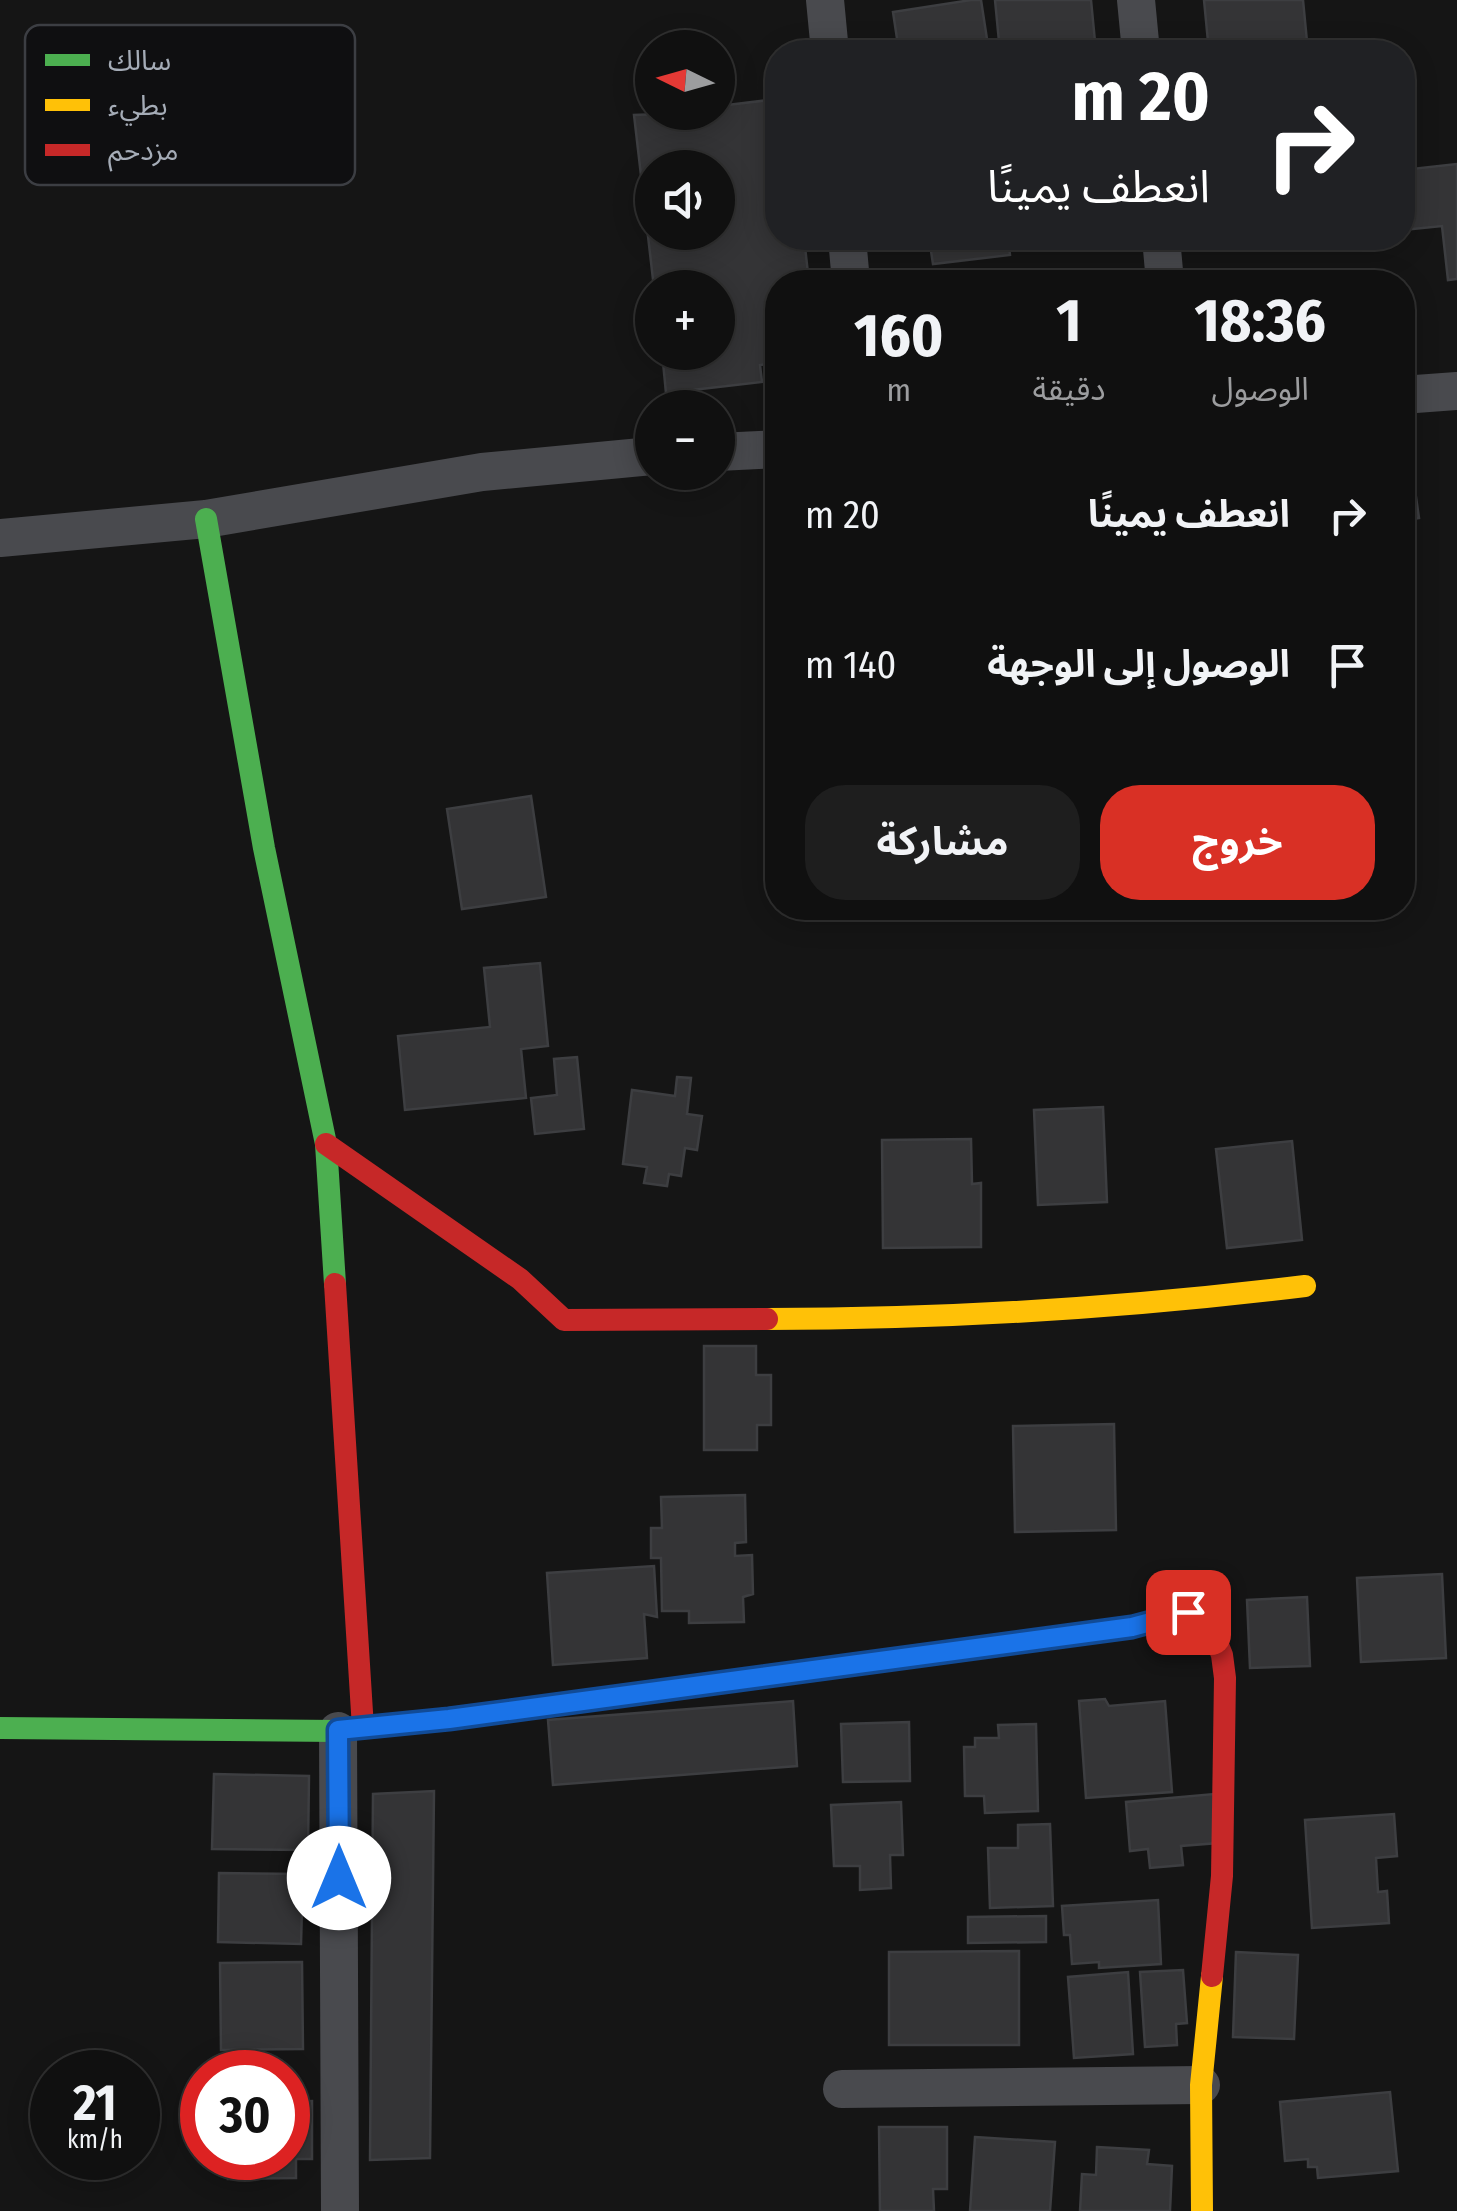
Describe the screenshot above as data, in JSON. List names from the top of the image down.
{
  "legend": ["سالك", "بطيء", "مزدحم"],
  "north": "left",
  "page": {
    "map_buttons": ["+", "−"],
    "turn": ["20 m", "انعطف يمينًا"],
    "eta": [
      "18:36",
      "الوصول",
      "1",
      "دقيقة",
      "160",
      "m"
    ],
    "list": [
      {
        "name": "انعطف يمينًا",
        "value": "20 m"
      },
      {
        "name": "الوصول إلى الوجهة",
        "value": "140 m"
      }
    ],
    "buttons": ["خروج", "مشاركة"],
    "speed": "21 km/h",
    "limit": "30"
  }
}
